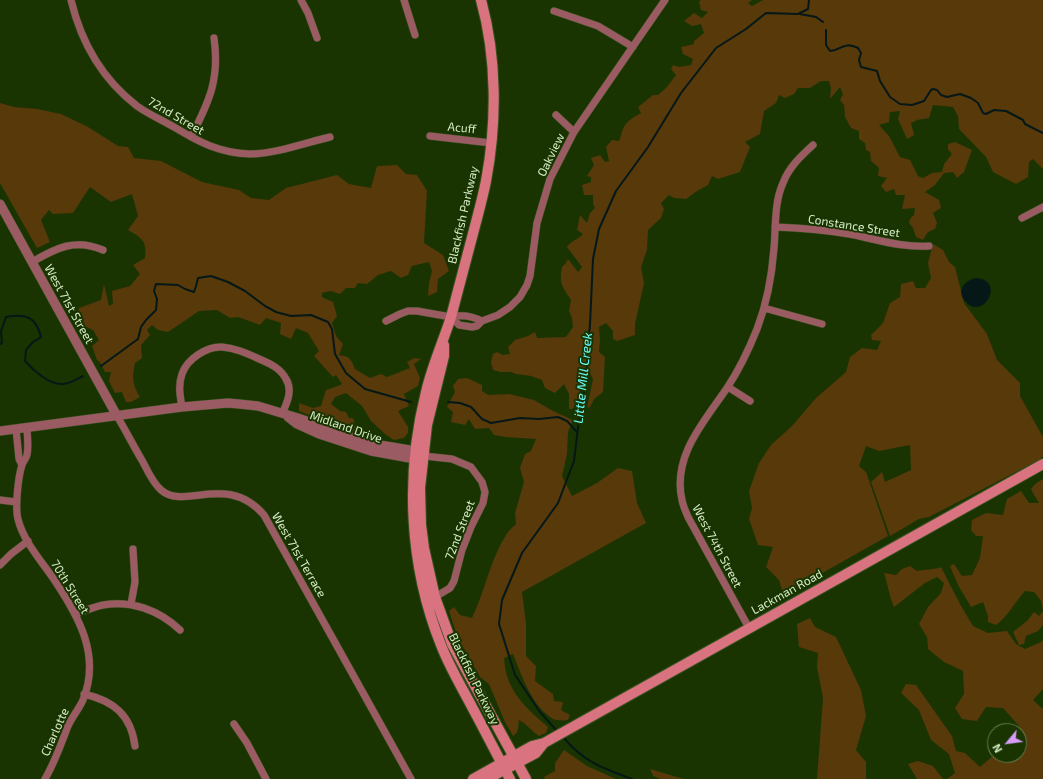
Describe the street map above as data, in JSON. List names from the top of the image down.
{
  "streets": {
    "main road": ["Blackfish Parkway", "Lackman Road"],
    "street": [
      "72nd Street",
      "Acuff",
      "Oakview",
      "Constance Street",
      "West 71st Street",
      "Midland Drive",
      "West 74th Street",
      "West 71st Terrace",
      "70th Street",
      "Charlotte"
    ]
  },
  "crossings": [
    ["72nd Street", "Blackfish Parkway"],
    ["72nd Street", "Midland Drive"],
    ["Acuff", "Blackfish Parkway"],
    ["Oakview", "Blackfish Parkway"],
    ["Blackfish Parkway", "Midland Drive"],
    ["Blackfish Parkway", "Lackman Road"],
    ["Constance Street", "West 74th Street"],
    ["West 71st Street", "Midland Drive"],
    ["West 71st Street", "West 71st Terrace"],
    ["Midland Drive", "West 71st Terrace"],
    ["Midland Drive", "70th Street"],
    ["West 74th Street", "Lackman Road"],
    ["70th Street", "Charlotte"]
  ],
  "water": ["Little Mill Creek"],
  "north": "bottom left"
}
